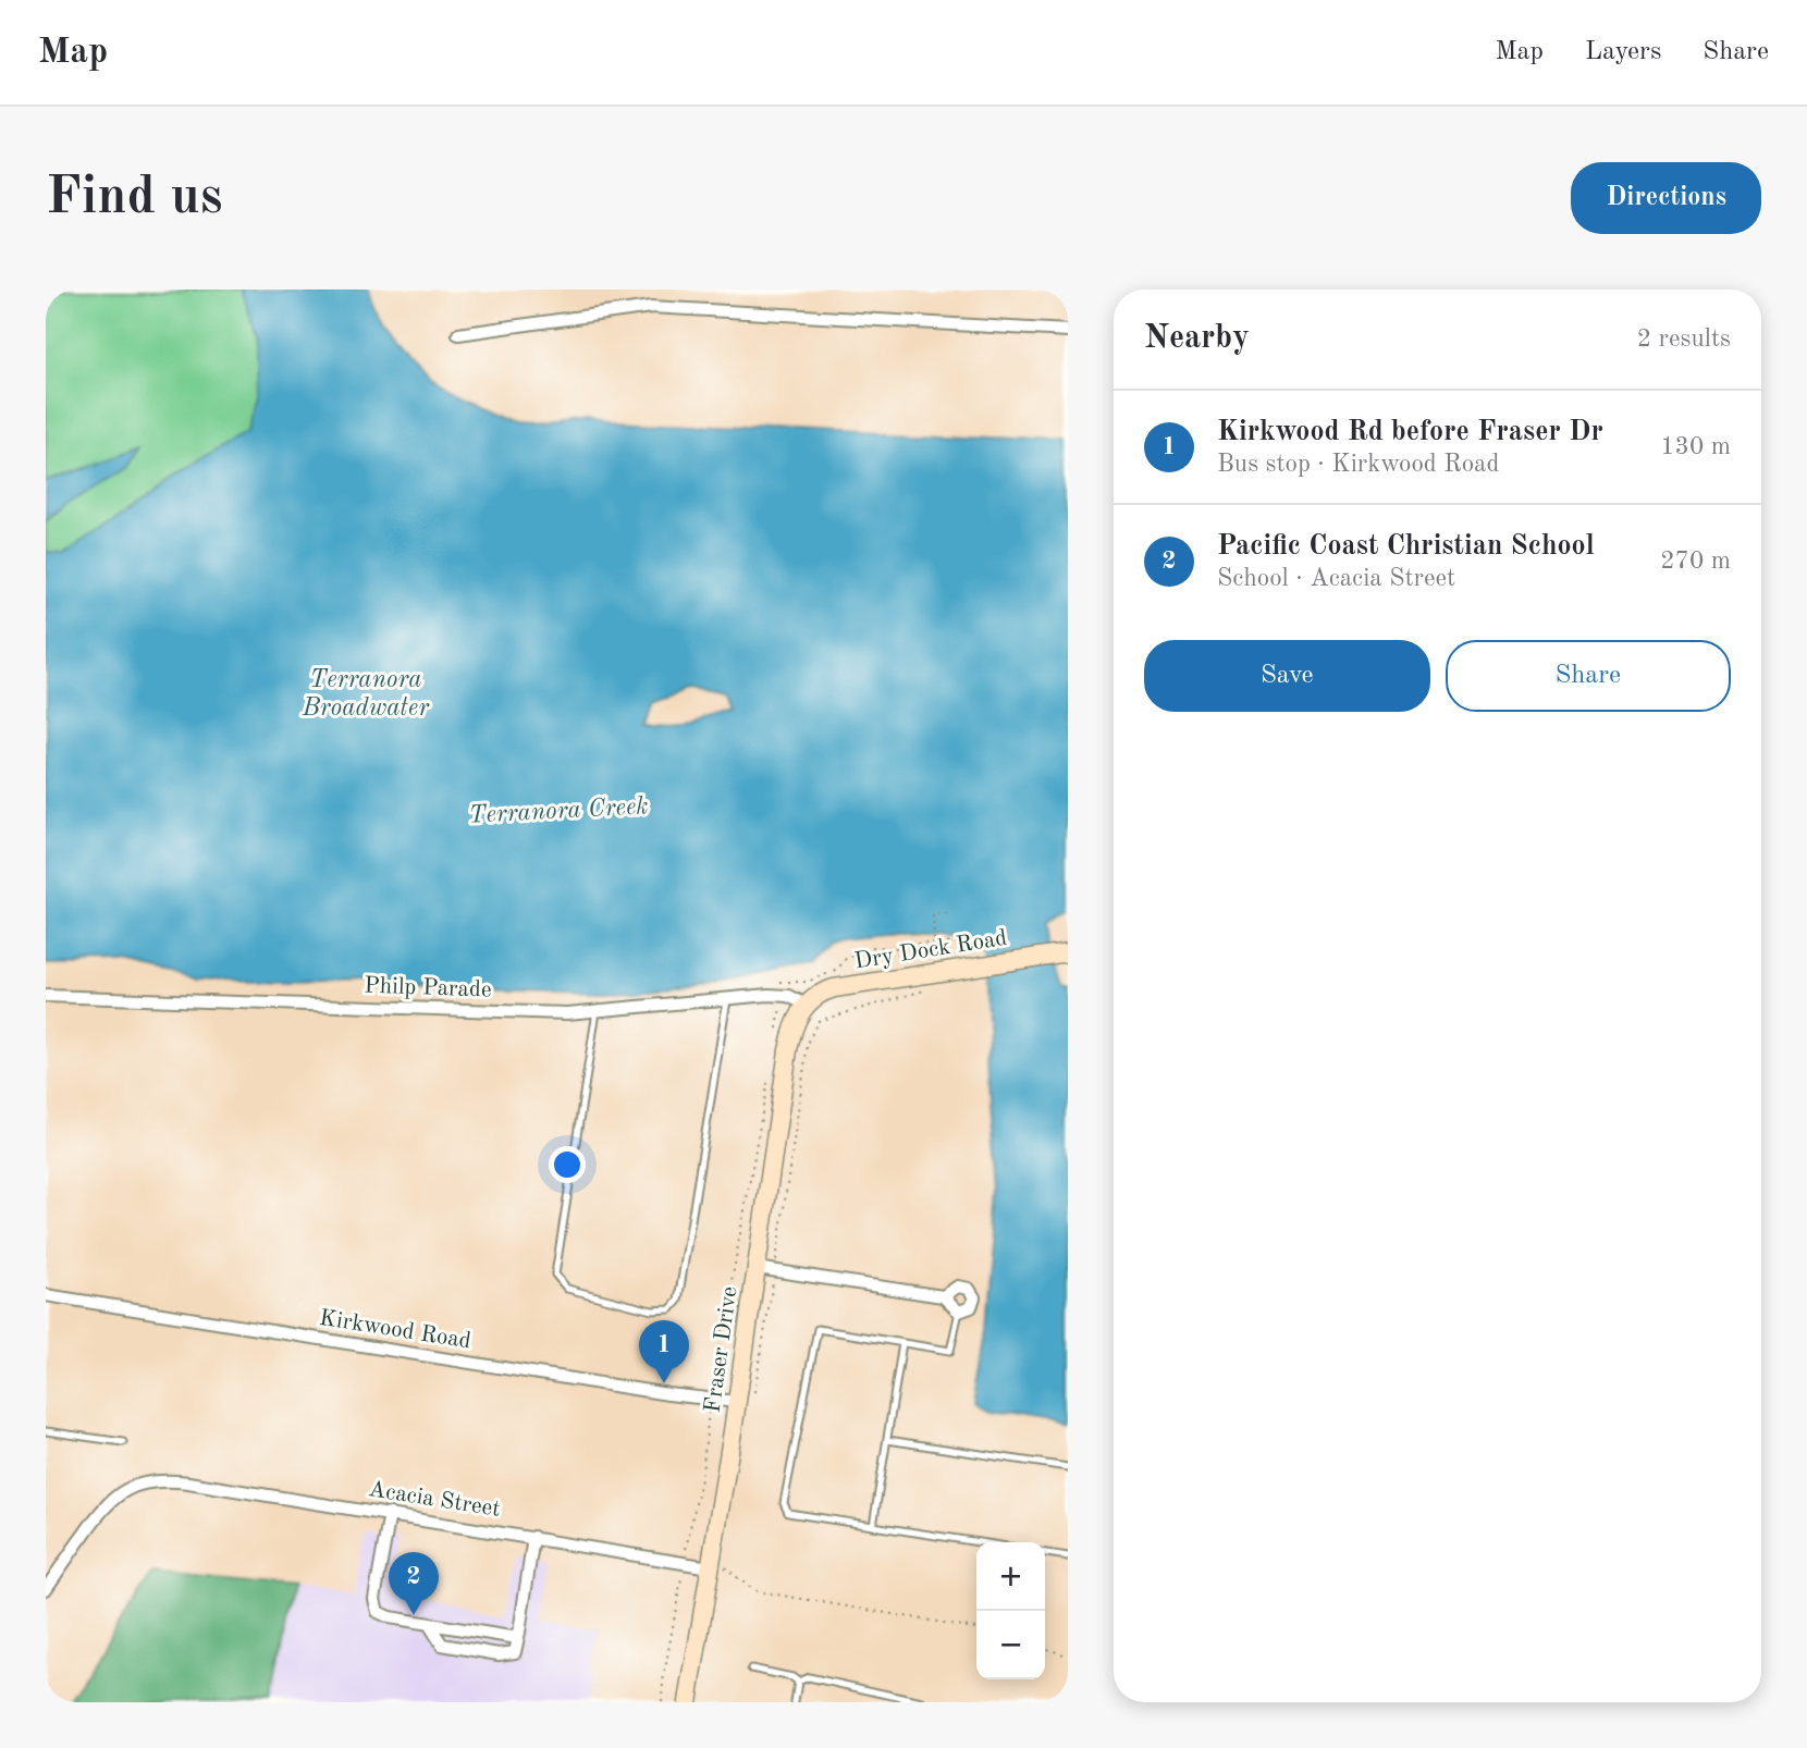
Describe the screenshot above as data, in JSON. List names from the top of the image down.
{
  "streets": {
    "street": [
      "Dry Dock Road",
      "Philp Parade",
      "Kirkwood Road",
      "Fraser Drive",
      "Acacia Street"
    ]
  },
  "crossings": [
    ["Dry Dock Road", "Philp Parade"],
    ["Dry Dock Road", "Fraser Drive"],
    ["Philp Parade", "Fraser Drive"],
    ["Kirkwood Road", "Fraser Drive"],
    ["Fraser Drive", "Acacia Street"]
  ],
  "water": ["Terranora Broadwater", "Terranora Creek"],
  "page": {
    "header": "Map",
    "nav": ["Map", "Layers", "Share"],
    "buttons": [
      "Directions",
      ["Save", "Share"]
    ],
    "title": "Find us",
    "heading": ["Nearby", "2 results"],
    "list": [
      {
        "mark": "1",
        "name": "Kirkwood Rd before Fraser Dr",
        "note": "Bus stop · Kirkwood Road",
        "value": "130 m"
      },
      {
        "mark": "2",
        "name": "Pacific Coast Christian School",
        "note": "School · Acacia Street",
        "value": "270 m"
      }
    ],
    "pins": ["1", "2"],
    "map_buttons": ["+", "−"]
  }
}
